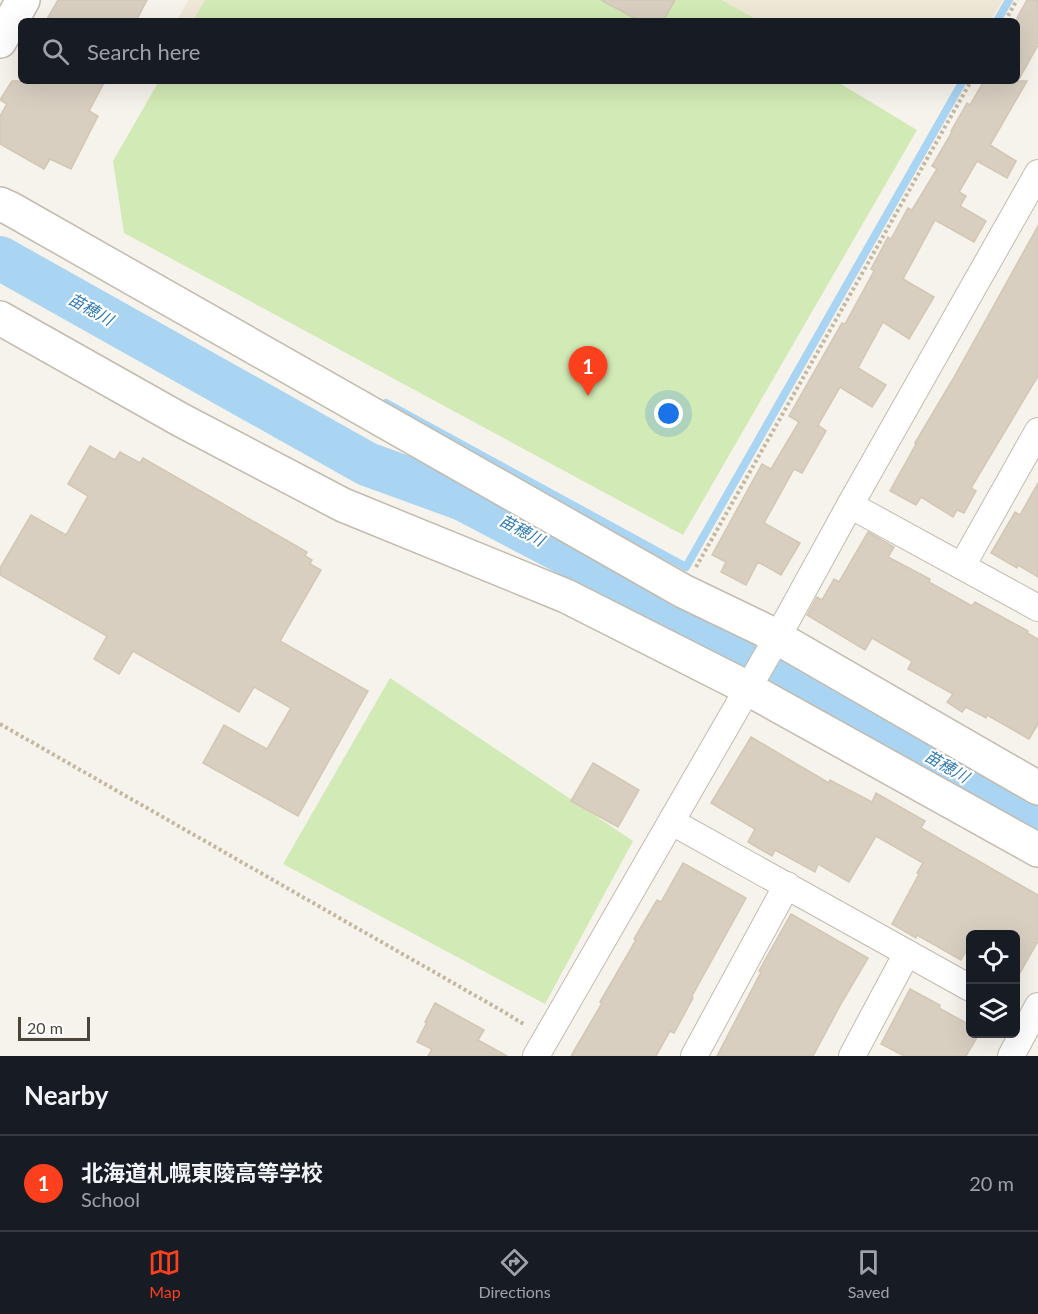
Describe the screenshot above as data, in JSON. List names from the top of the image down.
{
  "water": ["苗穂川"],
  "scale_bar": "20 m",
  "page": {
    "search": "Search here",
    "pins": "1",
    "scale": "20 m",
    "heading": "Nearby",
    "list": [
      {
        "mark": "1",
        "name": "北海道札幌東陵高等学校",
        "note": "School",
        "value": "20 m"
      }
    ],
    "nav": ["Map", "Directions", "Saved"]
  }
}
